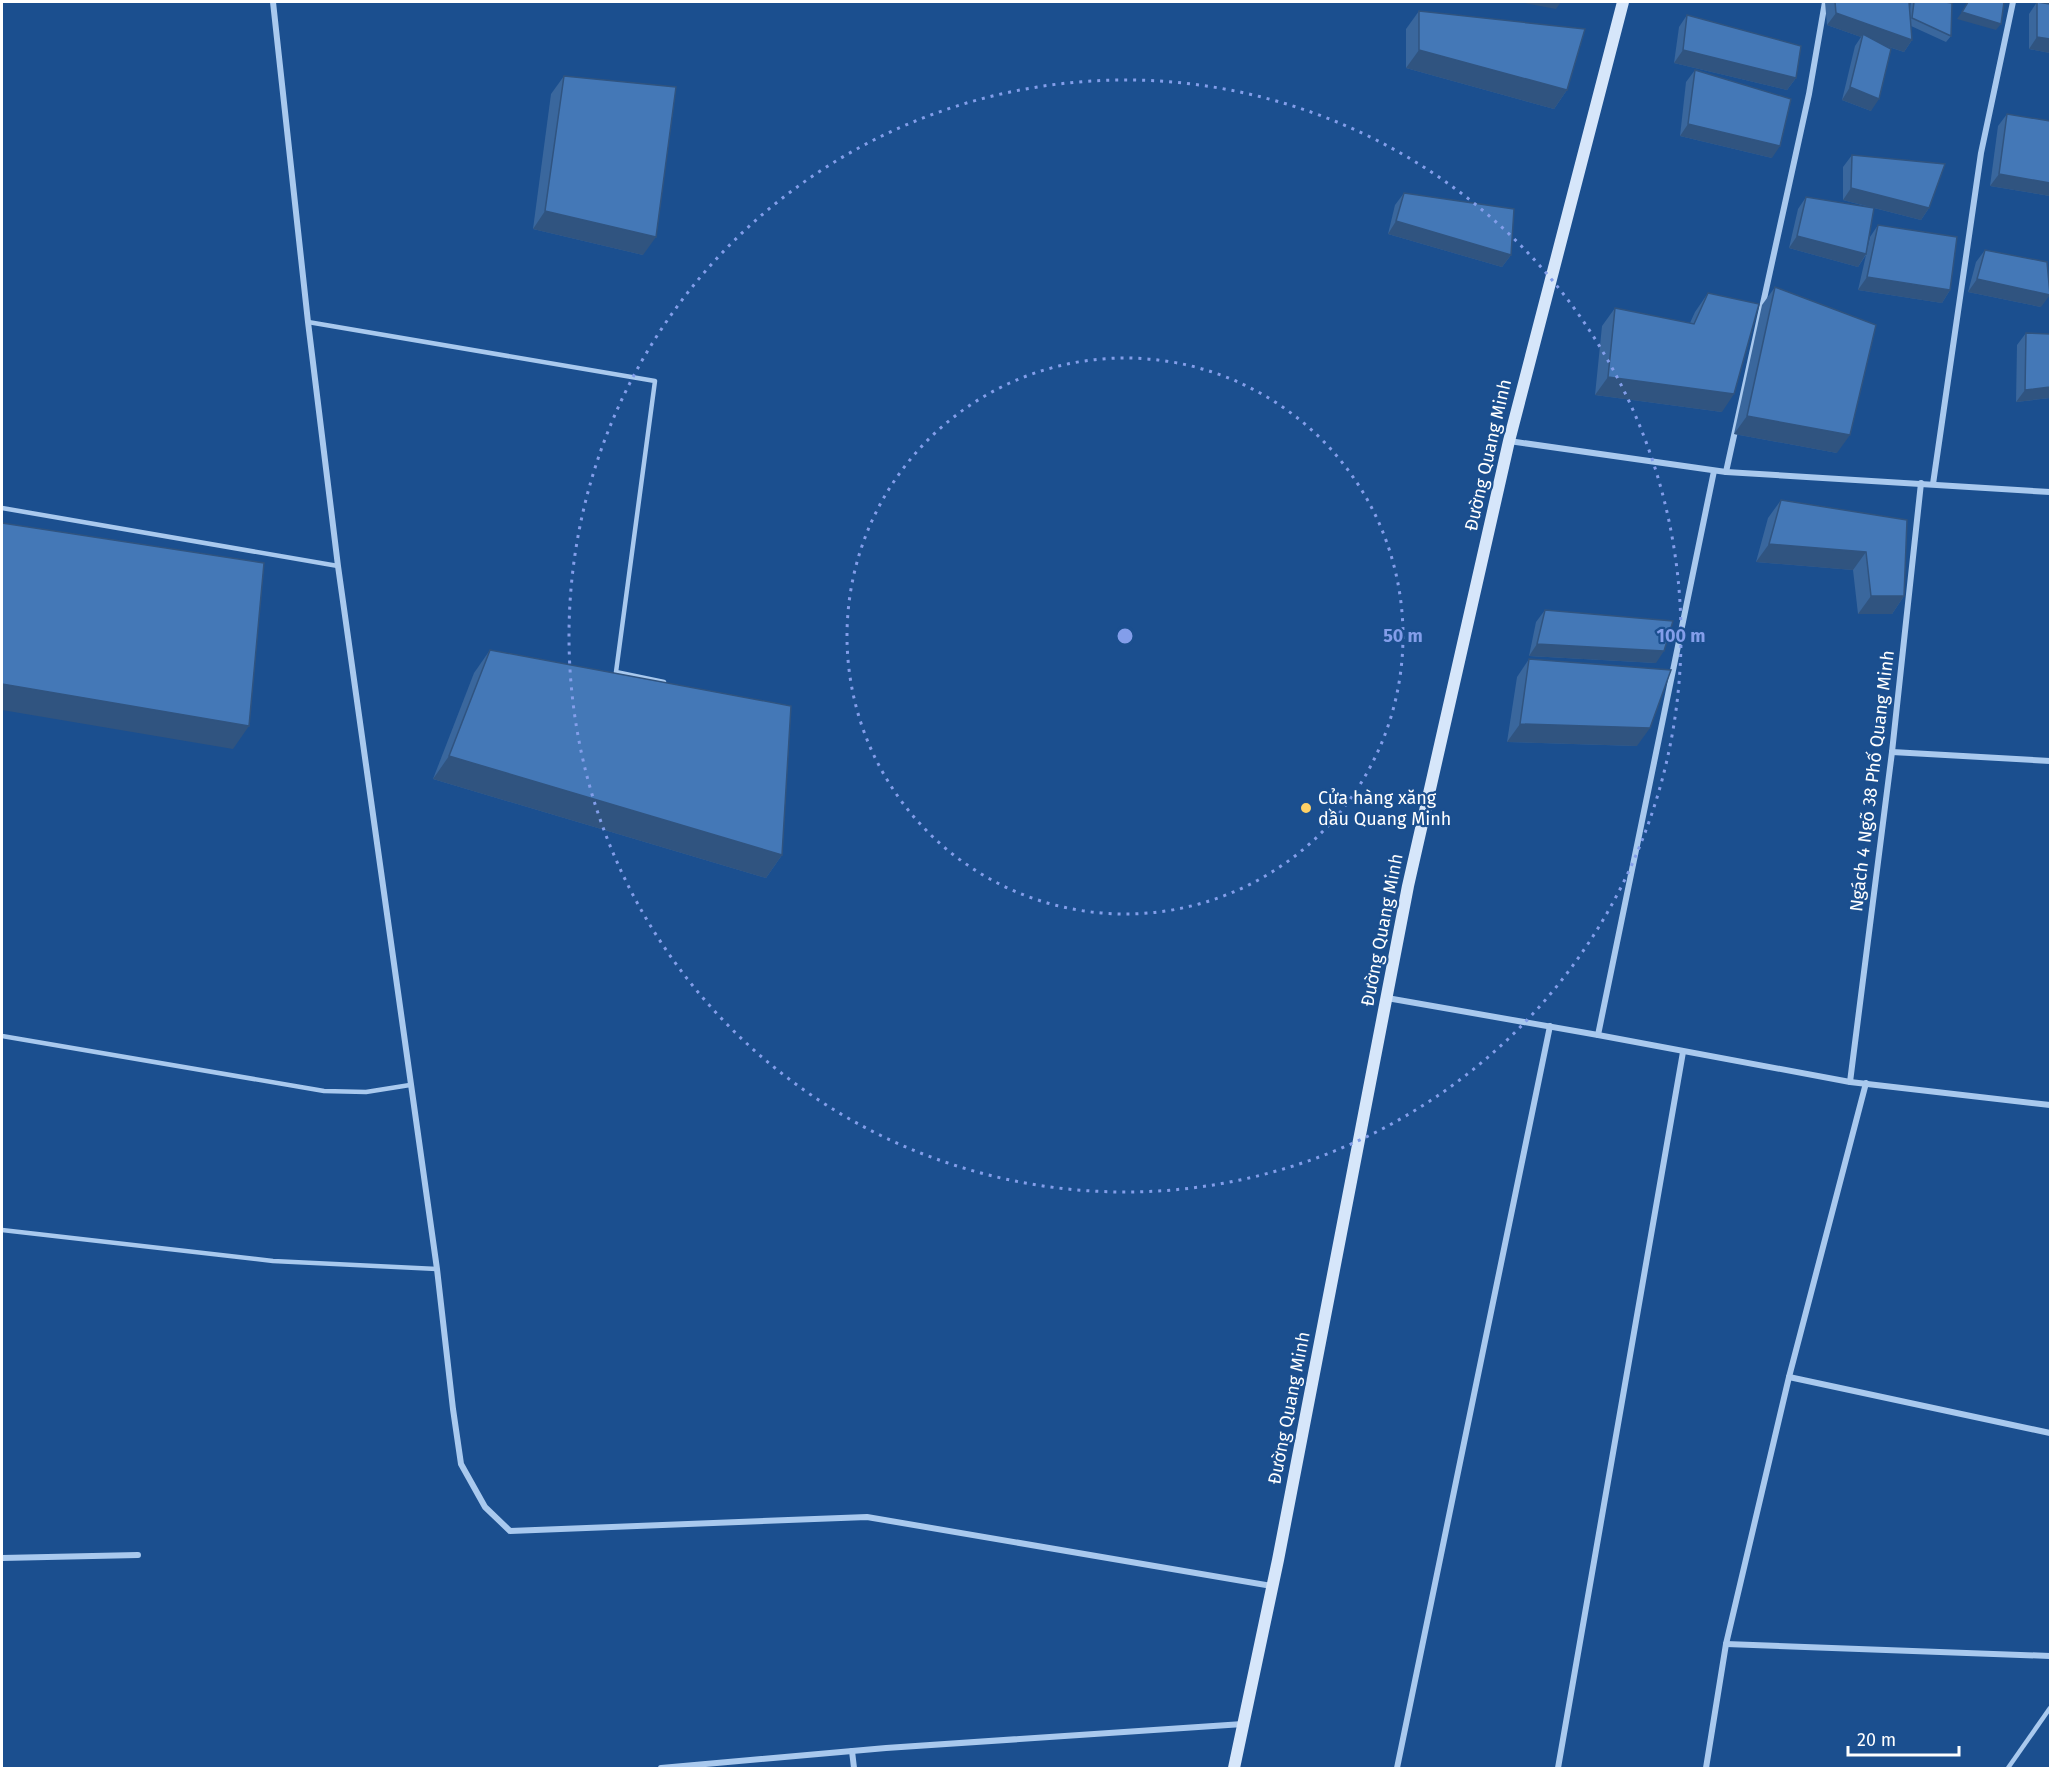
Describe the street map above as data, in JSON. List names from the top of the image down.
{
  "streets": {
    "street": ["Đường Quang Minh", "Ngách 4 Ngõ 38 Phố Quang Minh"]
  },
  "places": ["Cửa hàng xăng dầu Quang Minh"],
  "scale_bar": "20 m",
  "rings": ["50 m", "100 m"]
}
